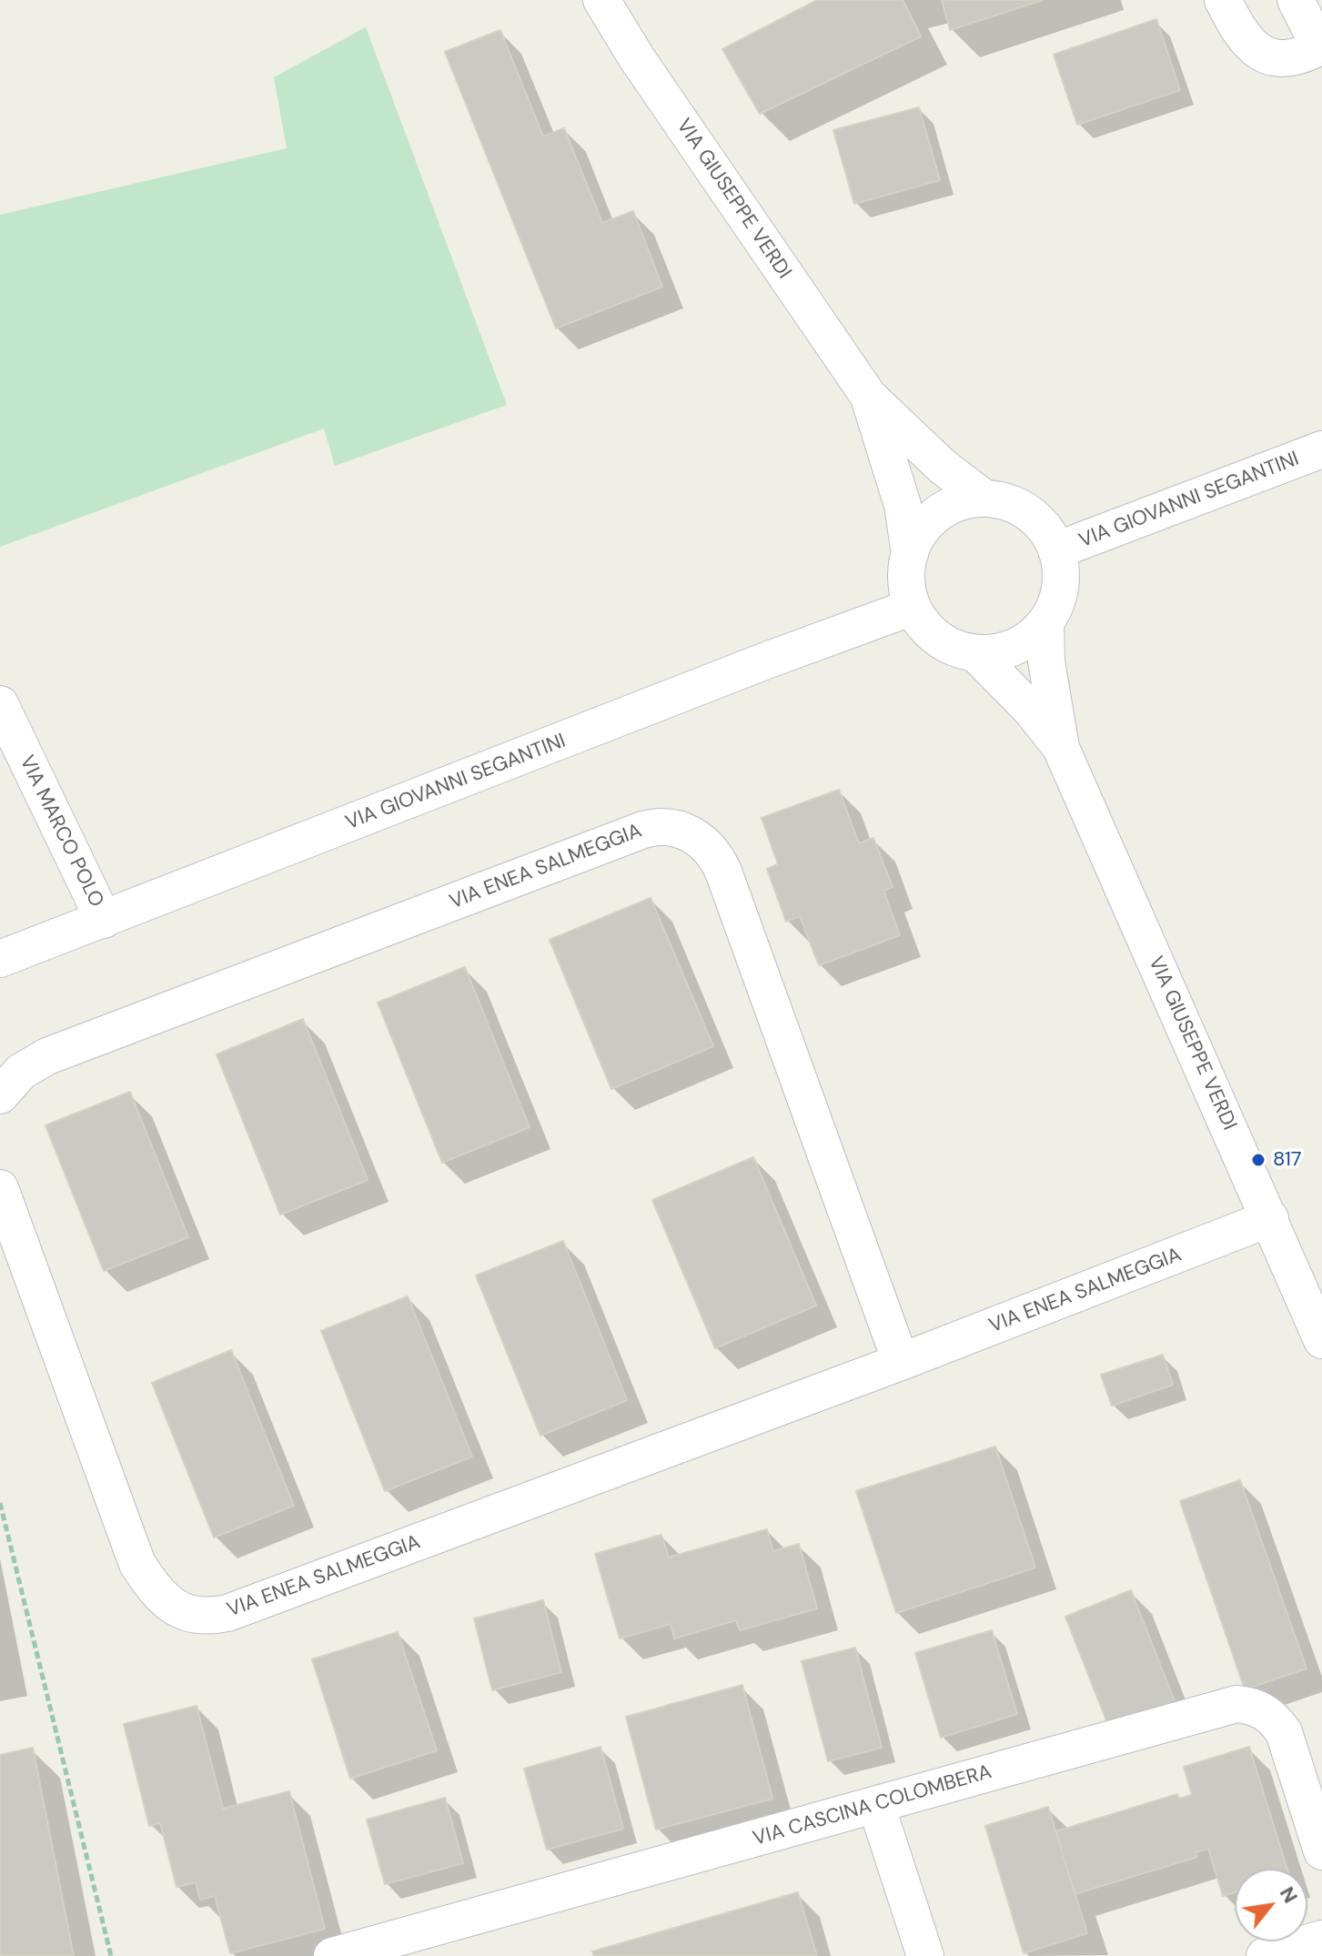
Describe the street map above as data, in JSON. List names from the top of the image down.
{
  "streets": {
    "street": [
      "VIA GIUSEPPE VERDI",
      "VIA GIOVANNI SEGANTINI",
      "VIA MARCO POLO",
      "VIA ENEA SALMEGGIA",
      "VIA CASCINA COLOMBERA"
    ]
  },
  "crossings": [
    ["VIA GIUSEPPE VERDI", "VIA GIOVANNI SEGANTINI"],
    ["VIA GIUSEPPE VERDI", "VIA ENEA SALMEGGIA"],
    ["VIA GIOVANNI SEGANTINI", "VIA MARCO POLO"]
  ],
  "places": ["817"],
  "north": "top right"
}
